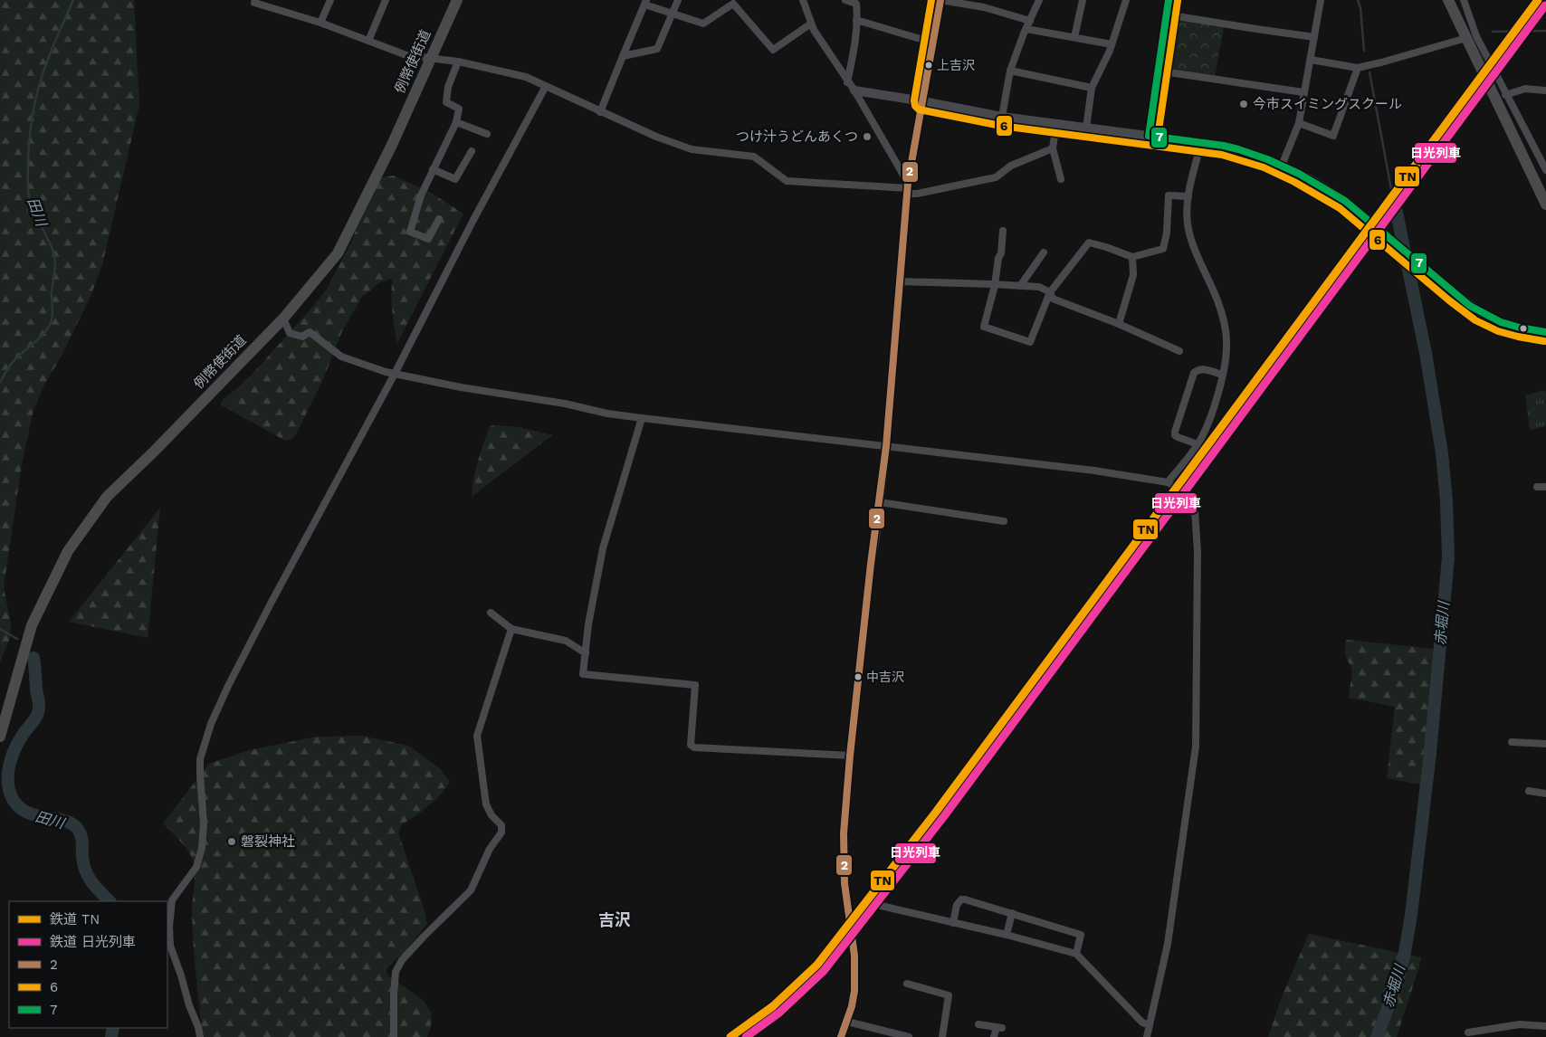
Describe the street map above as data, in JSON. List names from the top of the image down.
{
  "streets": {
    "highway": ["例幣使街道"]
  },
  "districts": ["吉沢"],
  "water": ["田川", "赤堀川"],
  "places": [
    "上吉沢",
    "今市スイミングスクール",
    "つけ汁うどんあくつ",
    "中吉沢",
    "磐裂神社"
  ],
  "lines": [
    "rail line TN",
    "transit line 2",
    "transit line 6",
    "transit line 7",
    "rail line 日光列車"
  ],
  "legend": [
    "鉄道 TN",
    "鉄道 日光列車",
    "2",
    "6",
    "7"
  ]
}
